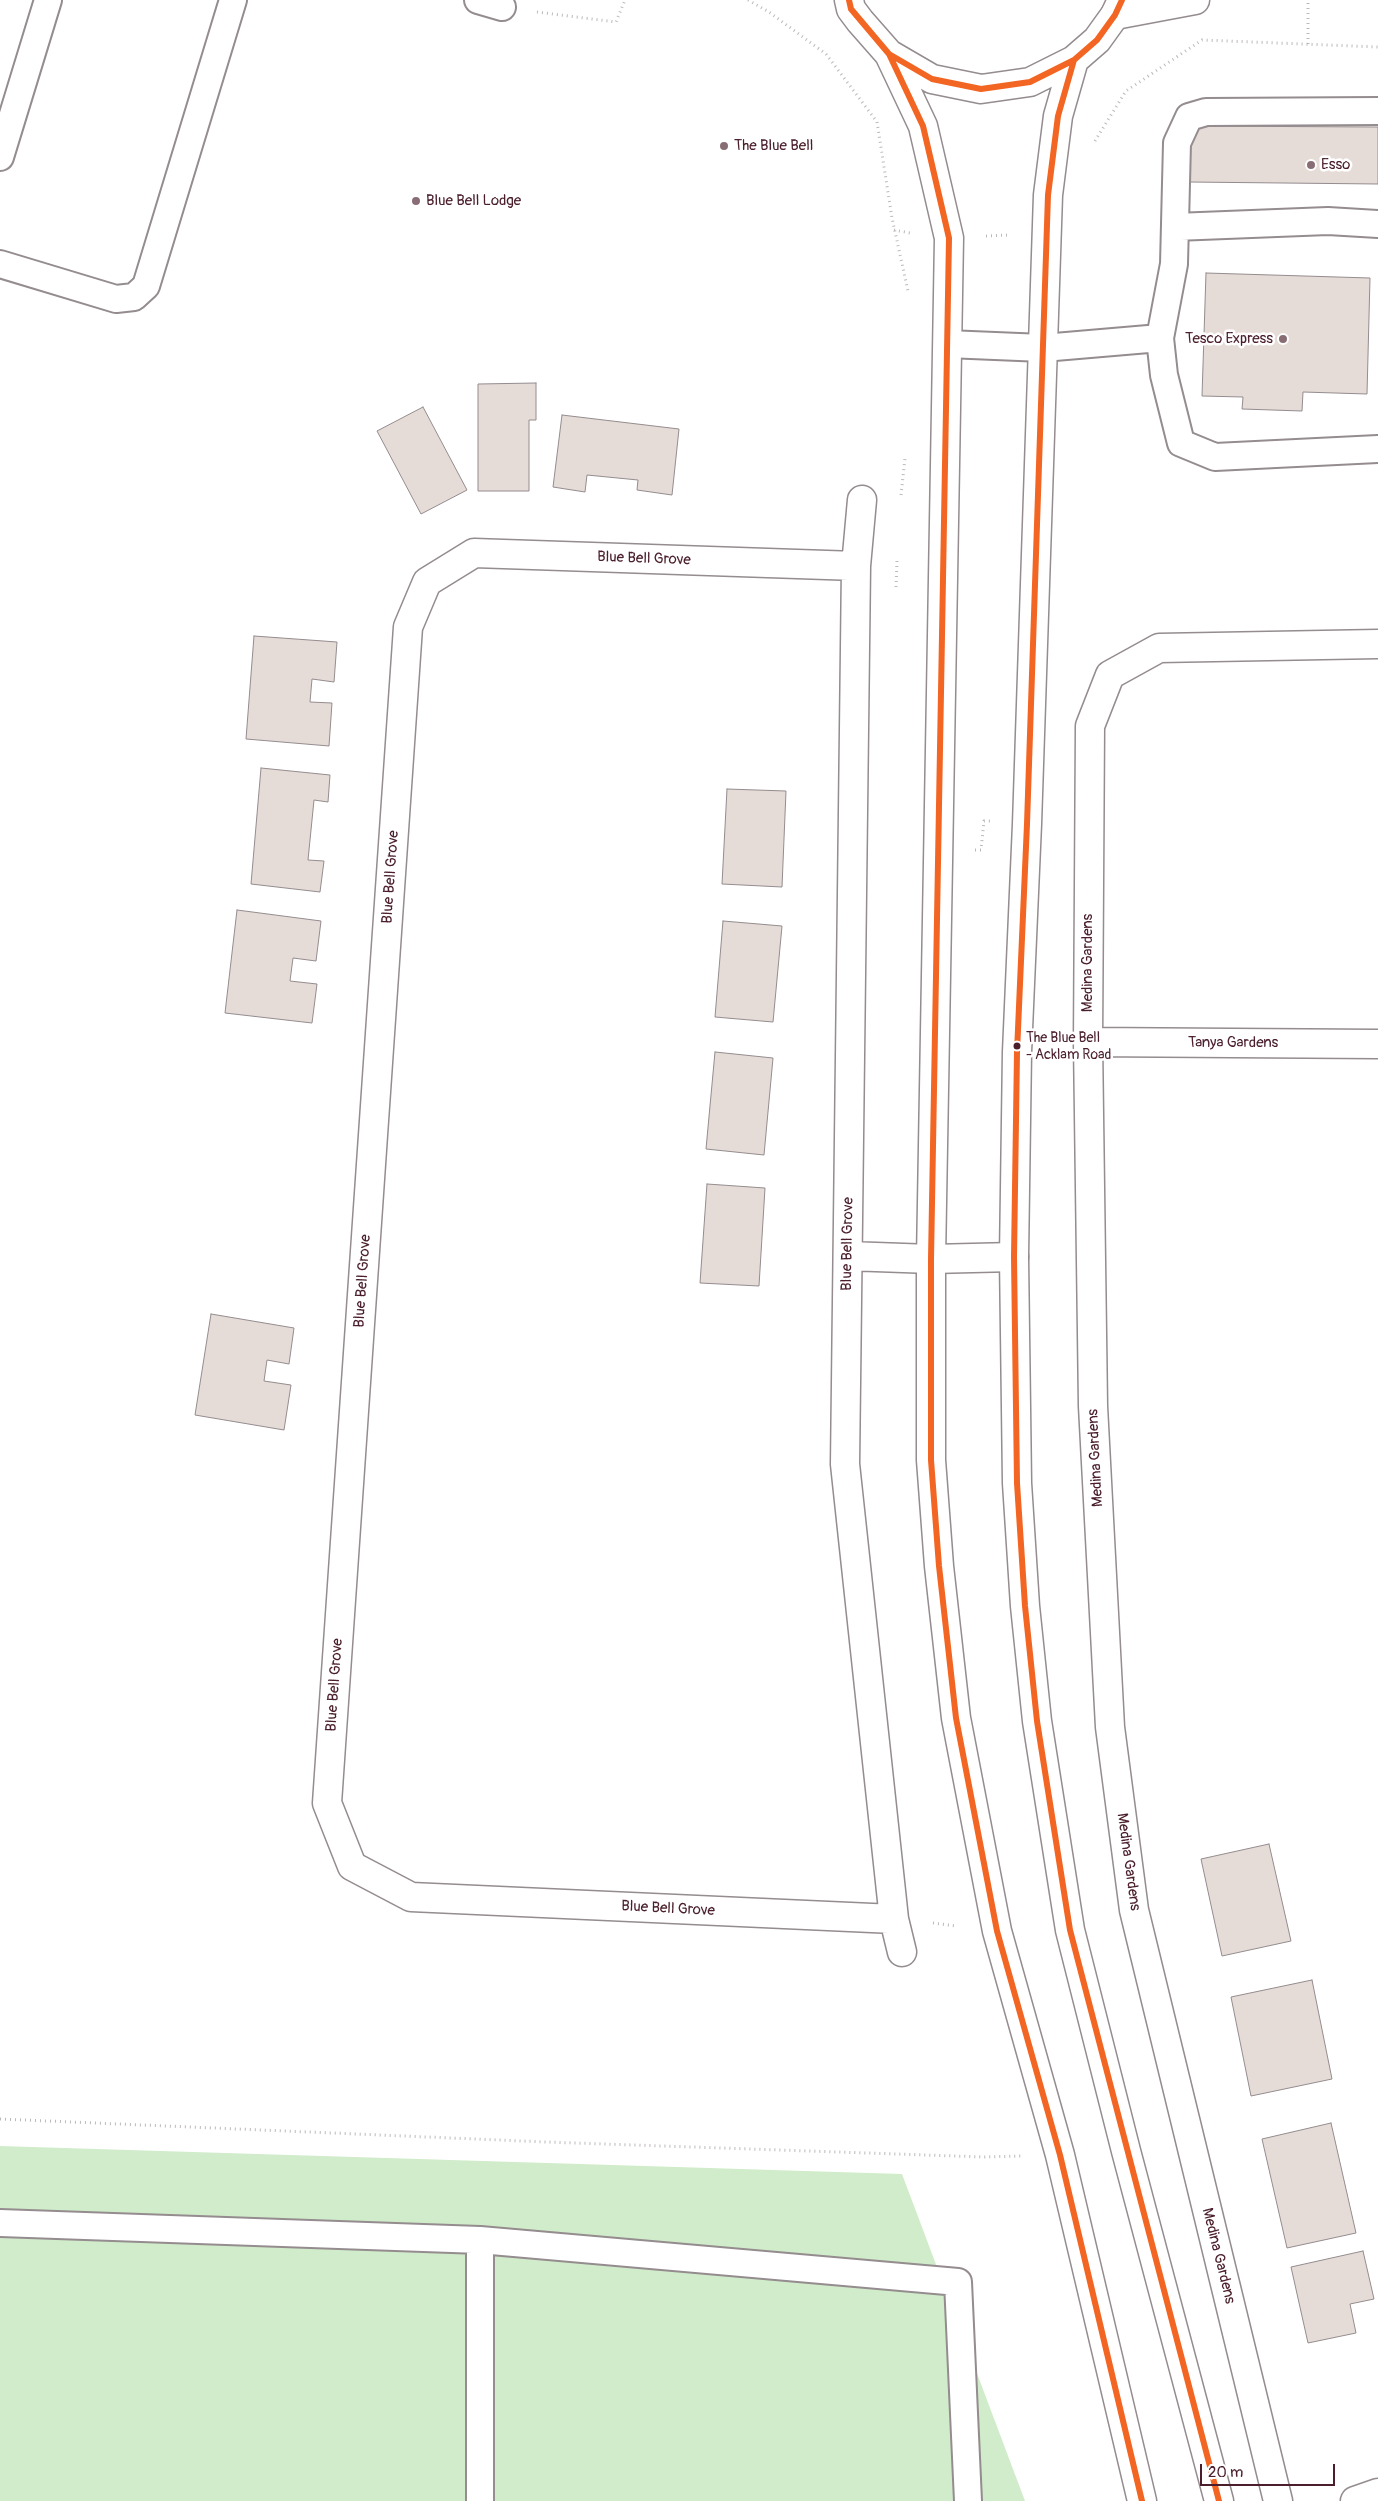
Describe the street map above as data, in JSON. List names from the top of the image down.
{
  "streets": {
    "street": ["Blue Bell Grove", "Medina Gardens", "Tanya Gardens"]
  },
  "crossings": [
    ["Medina Gardens", "Tanya Gardens"]
  ],
  "places": [
    "The Blue Bell",
    "Esso",
    "Blue Bell Lodge",
    "Tesco Express",
    "The Blue Bell - Acklam Road"
  ],
  "scale_bar": "20 m"
}
